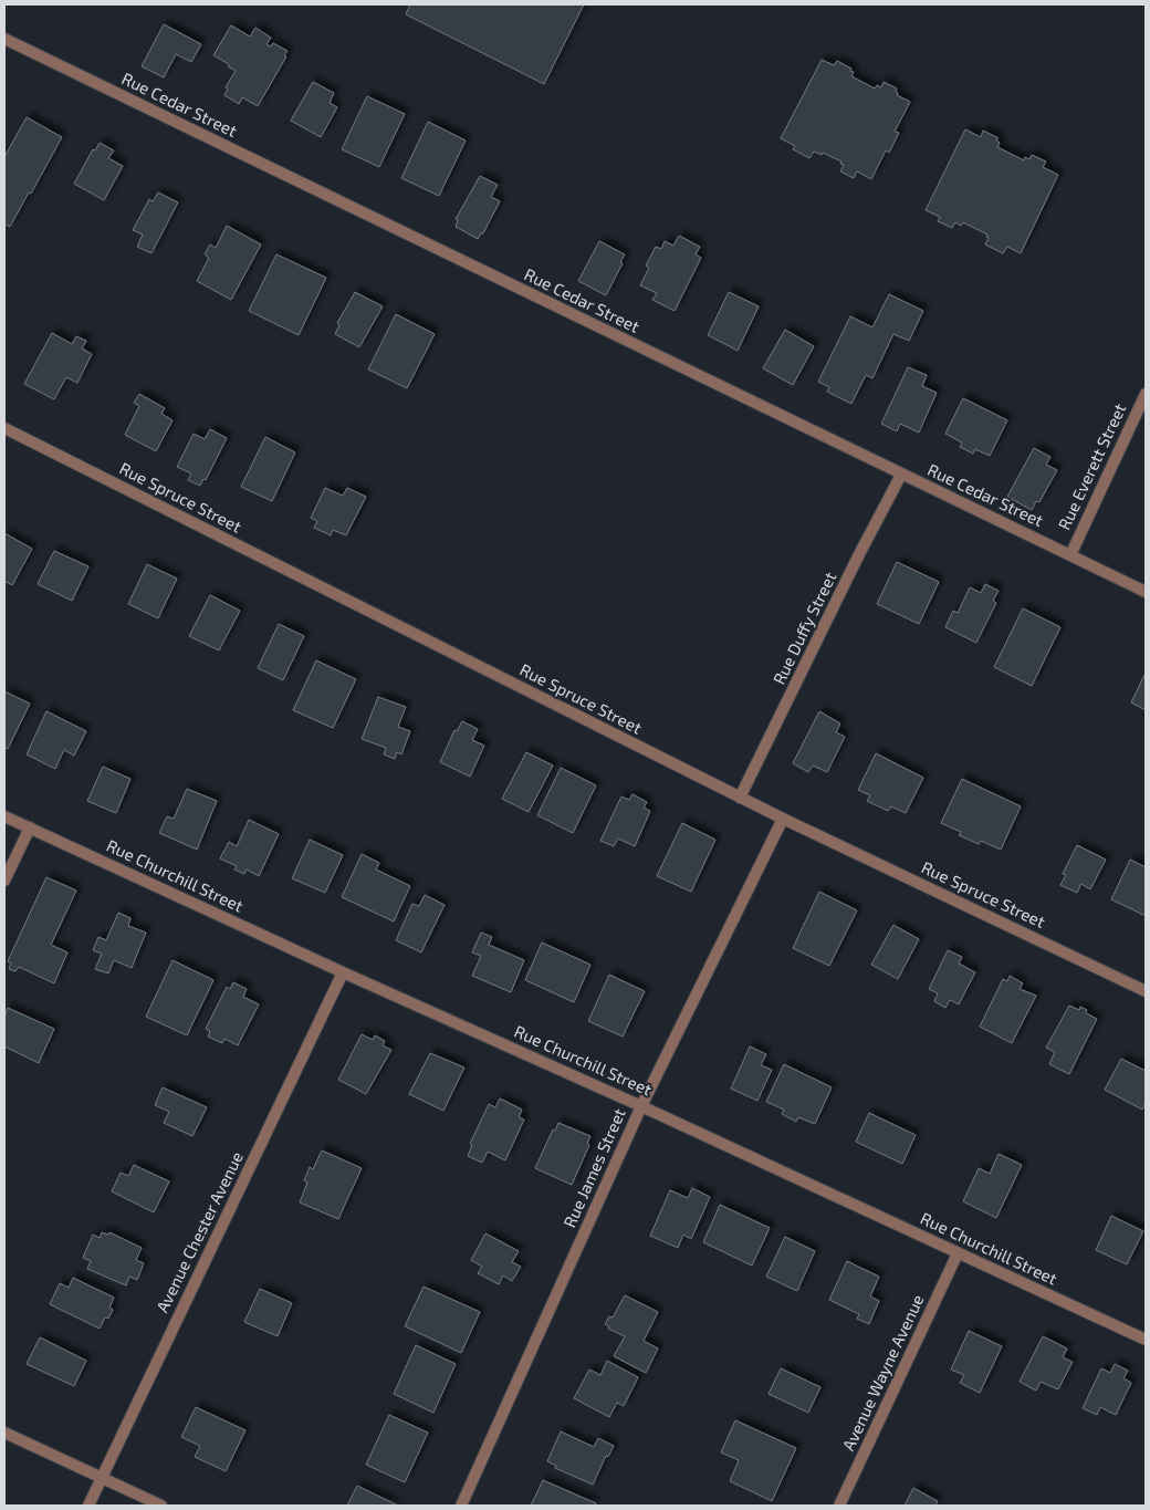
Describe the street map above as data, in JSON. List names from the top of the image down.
{
  "streets": {
    "street": [
      "Rue Cedar Street",
      "Rue Everett Street",
      "Rue Spruce Street",
      "Rue Duffy Street",
      "Rue Churchill Street",
      "Rue James Street",
      "Avenue Chester Avenue",
      "Avenue Wayne Avenue"
    ]
  },
  "crossings": [
    ["Rue Cedar Street", "Rue Everett Street"],
    ["Rue Cedar Street", "Rue Duffy Street"],
    ["Rue Spruce Street", "Rue Duffy Street"],
    ["Rue Spruce Street", "Rue James Street"],
    ["Rue Churchill Street", "Rue James Street"],
    ["Rue Churchill Street", "Avenue Chester Avenue"],
    ["Rue Churchill Street", "Avenue Wayne Avenue"]
  ]
}
